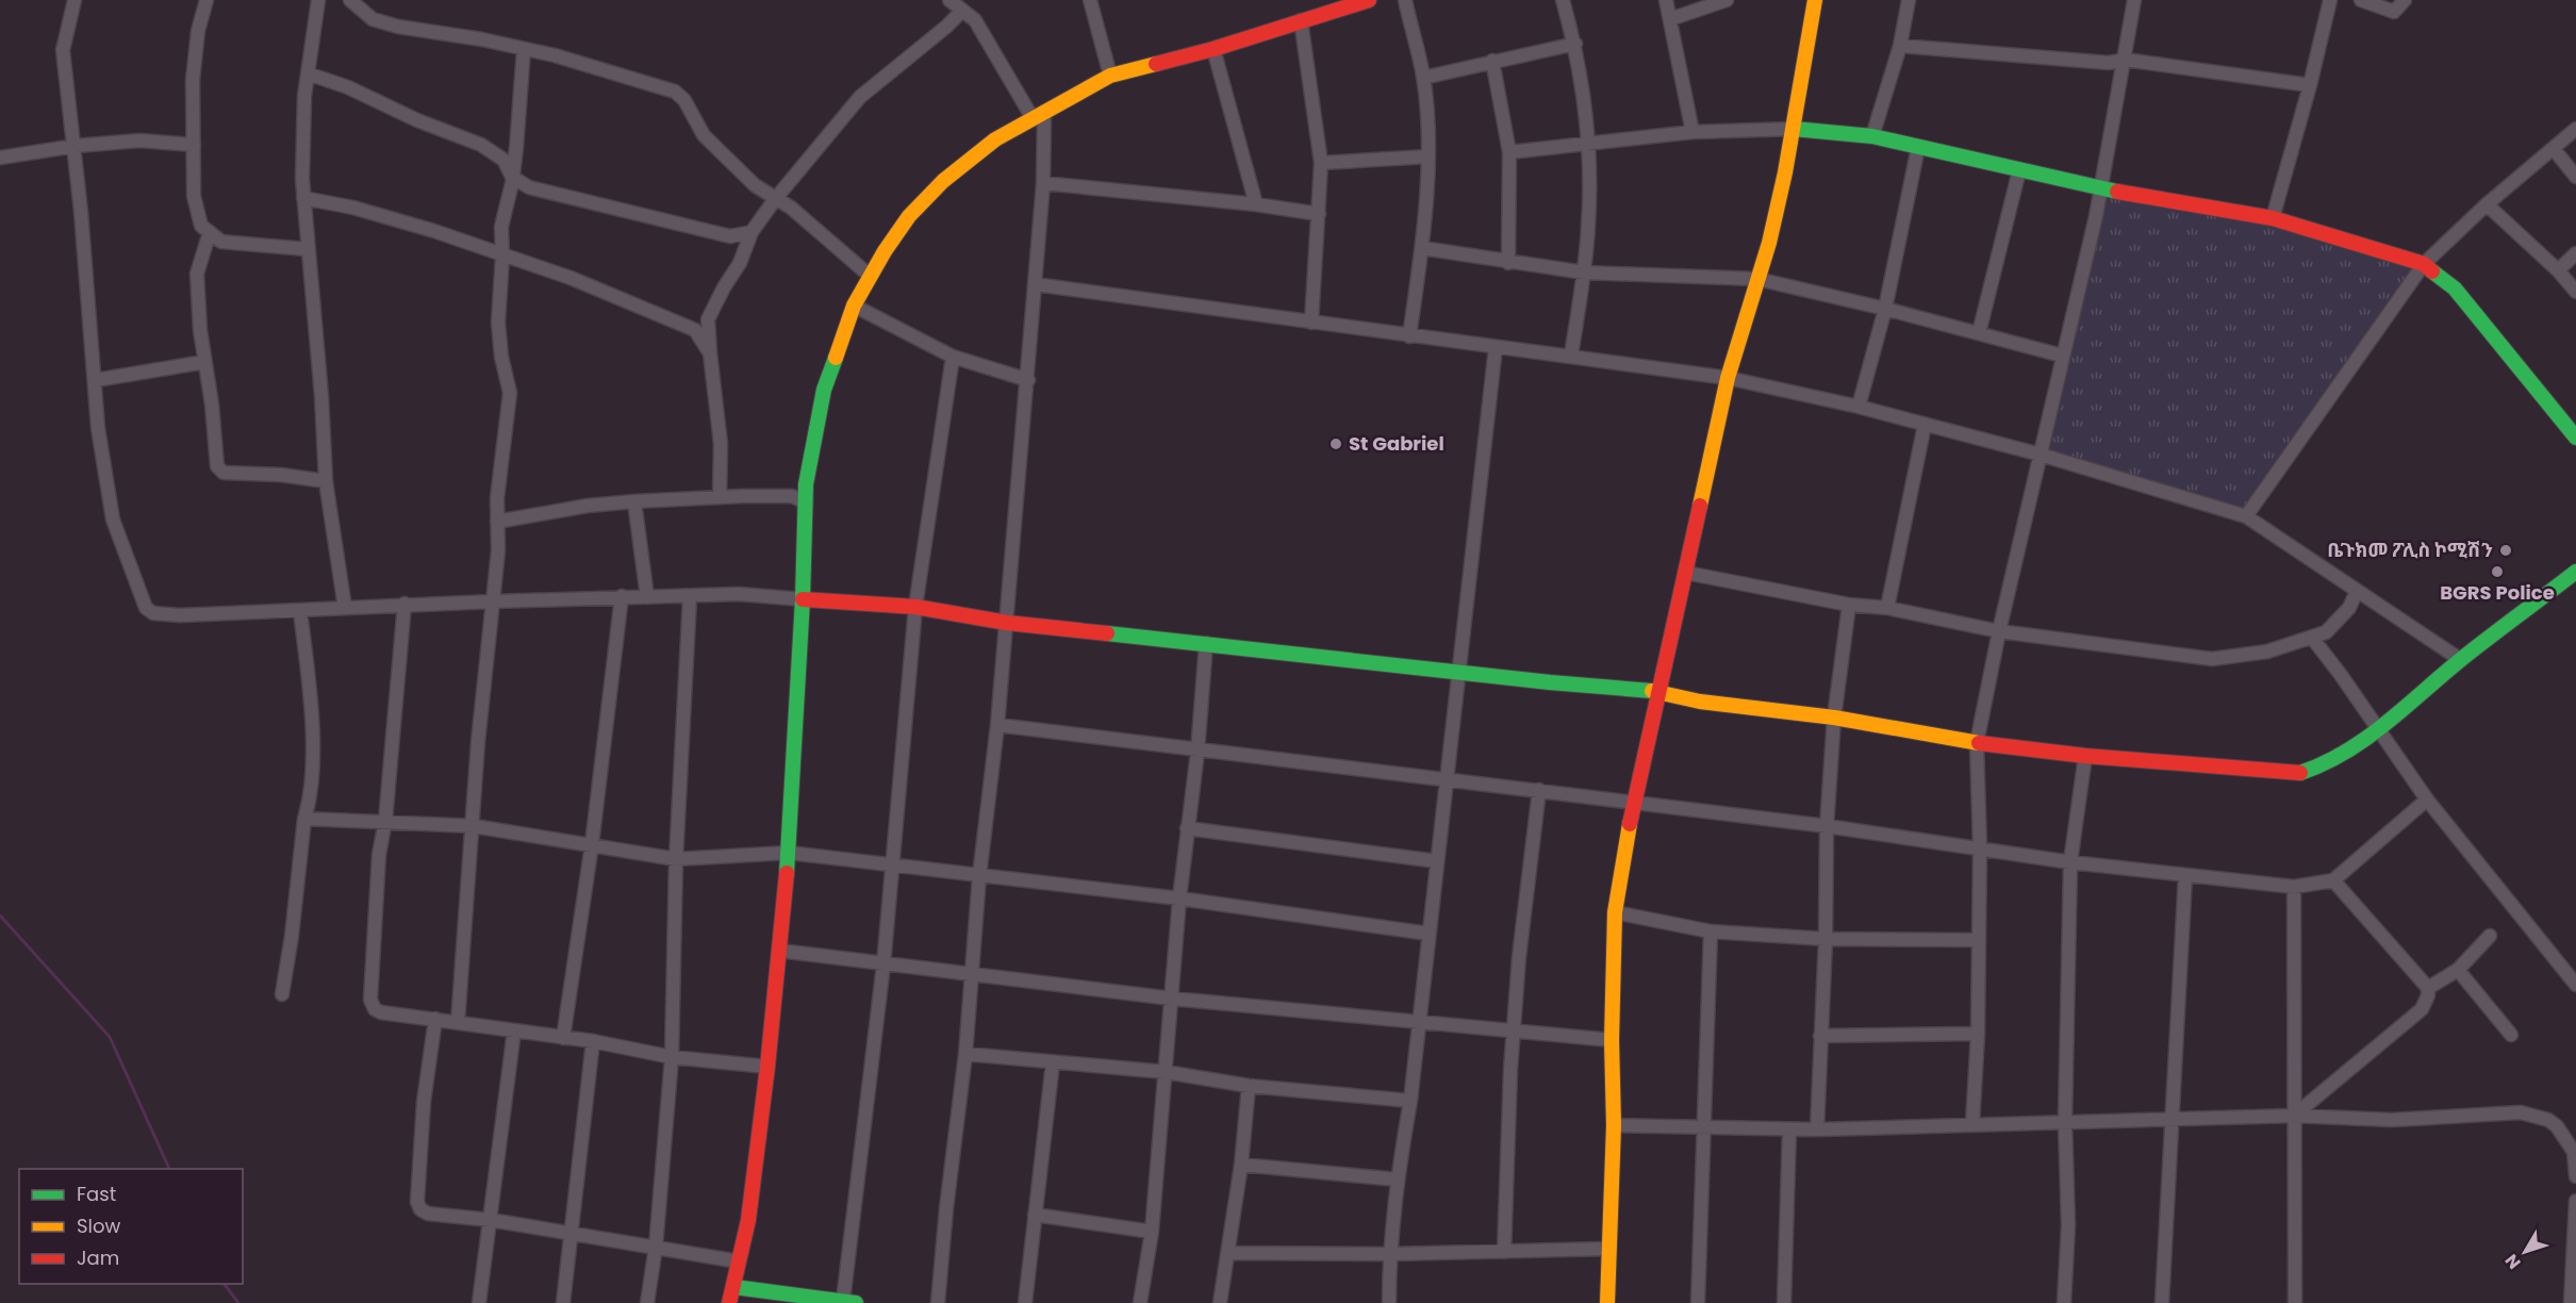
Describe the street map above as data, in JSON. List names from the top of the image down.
{
  "places": ["St Gabriel", "ቤጉክመ ፖሊስ ኮሚሽን", "BGRS Police"],
  "legend": ["Fast", "Slow", "Jam"],
  "north": "bottom left"
}
